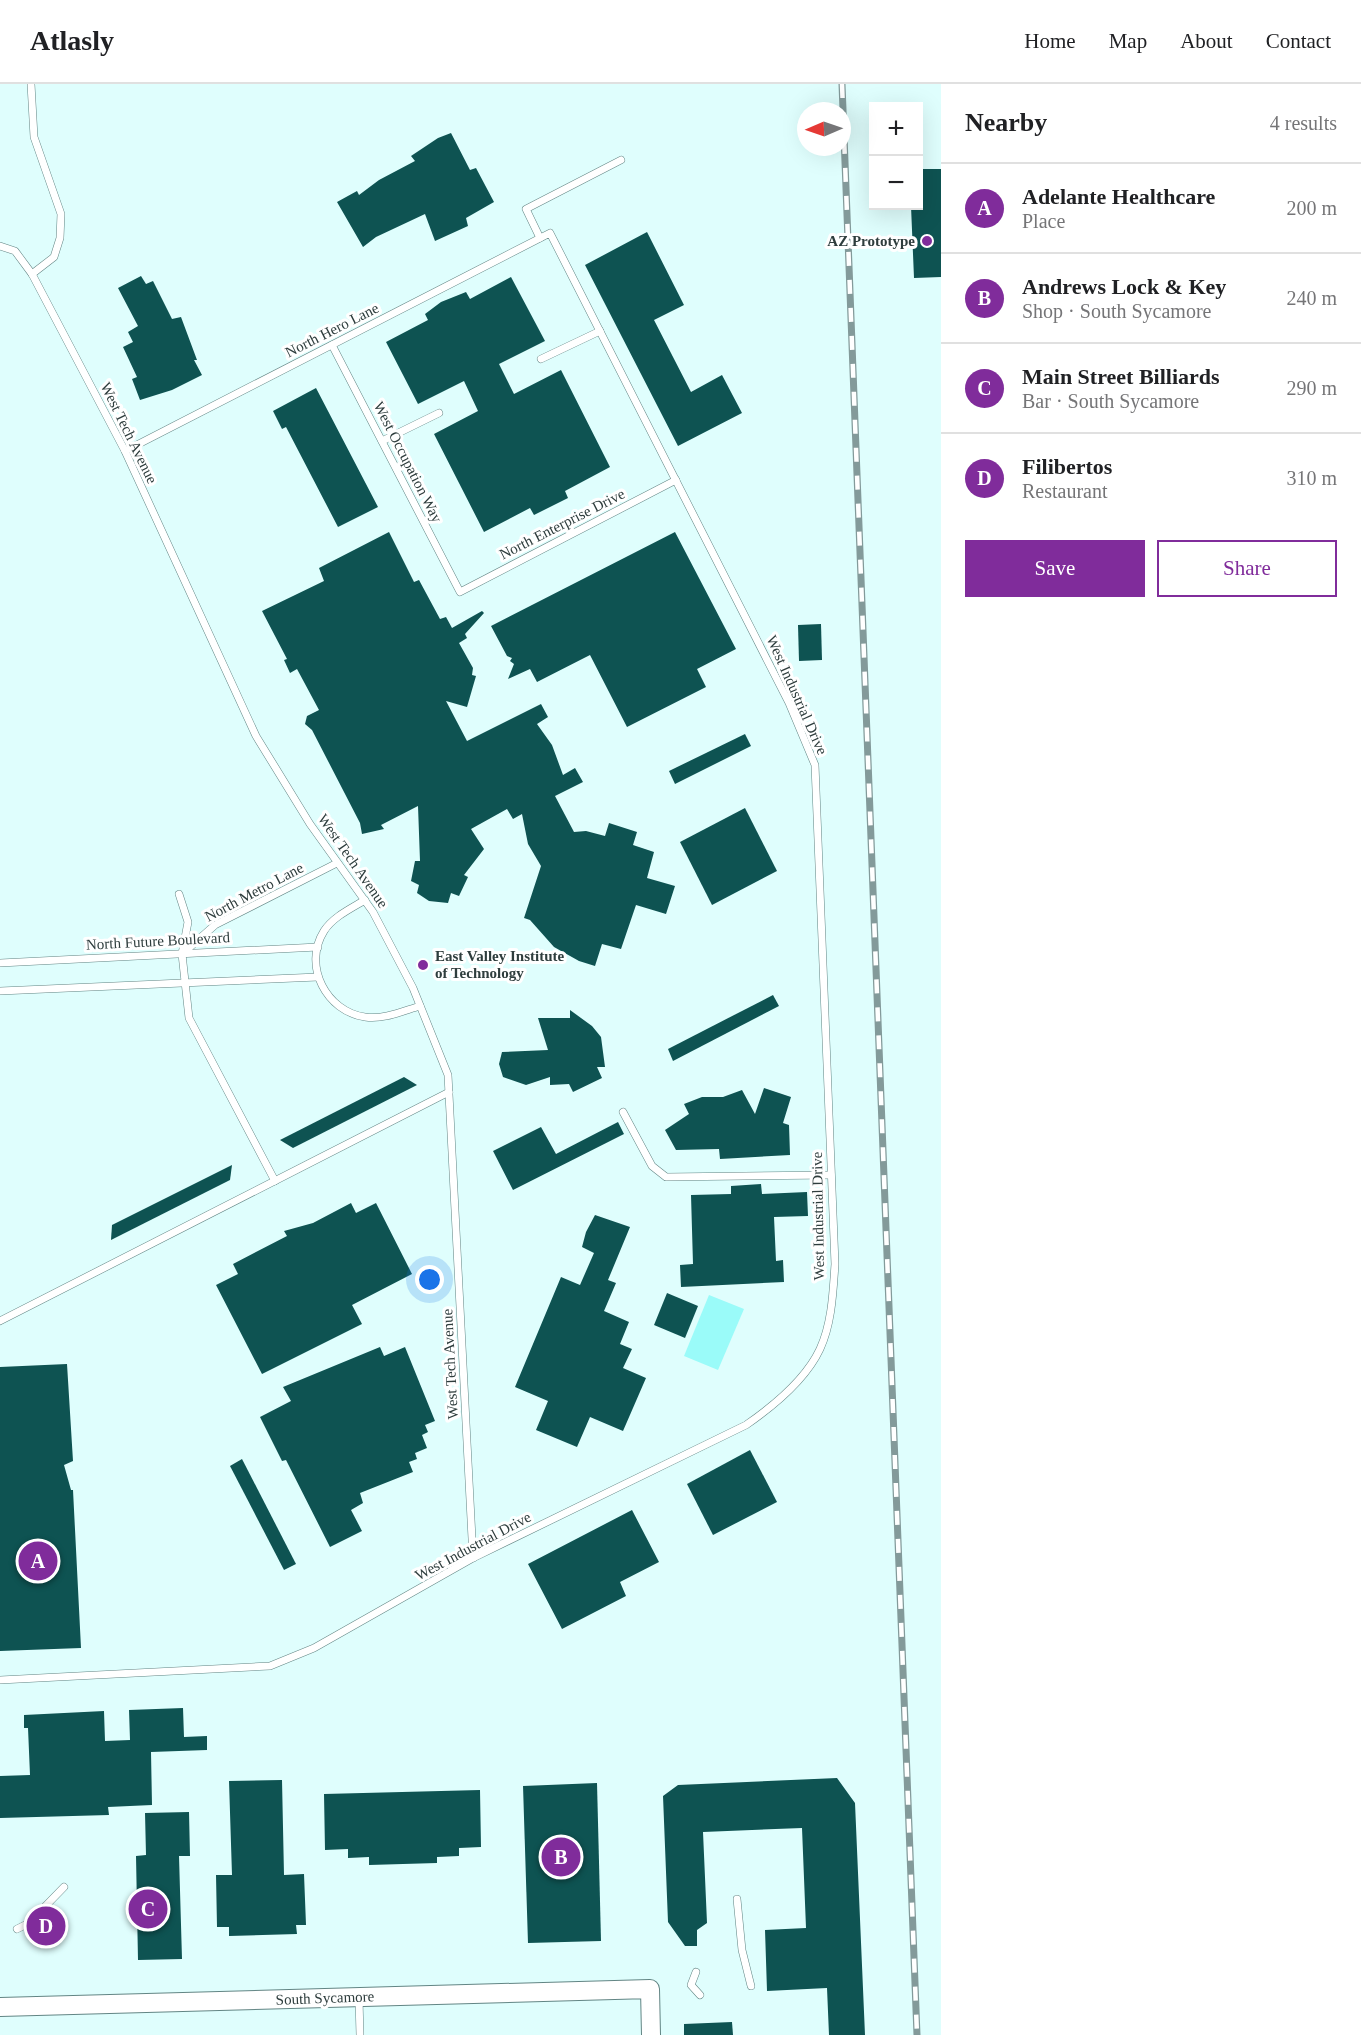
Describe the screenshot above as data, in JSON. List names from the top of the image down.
{
  "streets": {
    "street": ["South Sycamore"],
    "lane": [
      "North Hero Lane",
      "West Tech Avenue",
      "West Occupation Way",
      "North Enterprise Drive",
      "West Industrial Drive",
      "North Metro Lane",
      "North Future Boulevard"
    ]
  },
  "crossings": [
    ["North Hero Lane", "West Tech Avenue"],
    ["North Hero Lane", "West Occupation Way"],
    ["North Hero Lane", "West Industrial Drive"],
    ["West Tech Avenue", "West Industrial Drive"],
    ["West Tech Avenue", "North Metro Lane"],
    ["West Occupation Way", "North Enterprise Drive"],
    ["North Enterprise Drive", "West Industrial Drive"],
    ["North Metro Lane", "North Future Boulevard"]
  ],
  "places": ["AZ Prototype", "East Valley Institute of Technology"],
  "north": "left",
  "page": {
    "header": "Atlasly",
    "nav": [
      "Home",
      "Map",
      "About",
      "Contact"
    ],
    "heading": ["Nearby", "4 results"],
    "map_buttons": ["+", "−"],
    "list": [
      {
        "mark": "A",
        "name": "Adelante Healthcare",
        "note": "Place",
        "value": "200 m"
      },
      {
        "mark": "B",
        "name": "Andrews Lock & Key",
        "note": "Shop · South Sycamore",
        "value": "240 m"
      },
      {
        "mark": "C",
        "name": "Main Street Billiards",
        "note": "Bar · South Sycamore",
        "value": "290 m"
      },
      {
        "mark": "D",
        "name": "Filibertos",
        "note": "Restaurant",
        "value": "310 m"
      }
    ],
    "buttons": ["Save", "Share"],
    "pins": [
      "A",
      "B",
      "C",
      "D"
    ]
  }
}
